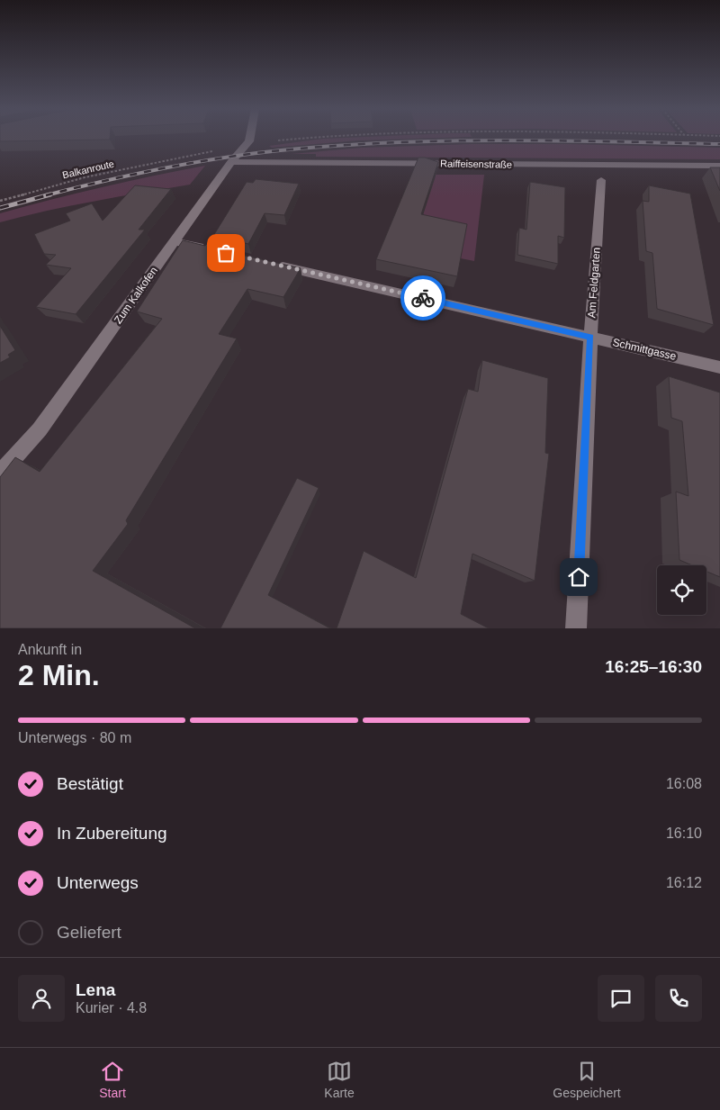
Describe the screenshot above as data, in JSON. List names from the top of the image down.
{
  "streets": {
    "street": [
      "Raiffeisenstraße",
      "Am Feldgarten",
      "Zum Kalkofen",
      "Schmittgasse"
    ],
    "path": ["Balkanroute"]
  },
  "crossings": [
    ["Raiffeisenstraße", "Zum Kalkofen"],
    ["Balkanroute", "Zum Kalkofen"],
    ["Am Feldgarten", "Schmittgasse"]
  ],
  "page": {
    "heading": ["2 Min.", "Ankunft in", "16:25–16:30"],
    "panel": ["Lena", "Kurier · 4.8"],
    "bar": "Unterwegs · 80 m",
    "list": [
      ["Bestätigt", "16:08"],
      ["In Zubereitung", "16:10"],
      ["Unterwegs", "16:12"],
      "Geliefert"
    ],
    "tabs": ["Start", "Karte", "Gespeichert"]
  }
}
